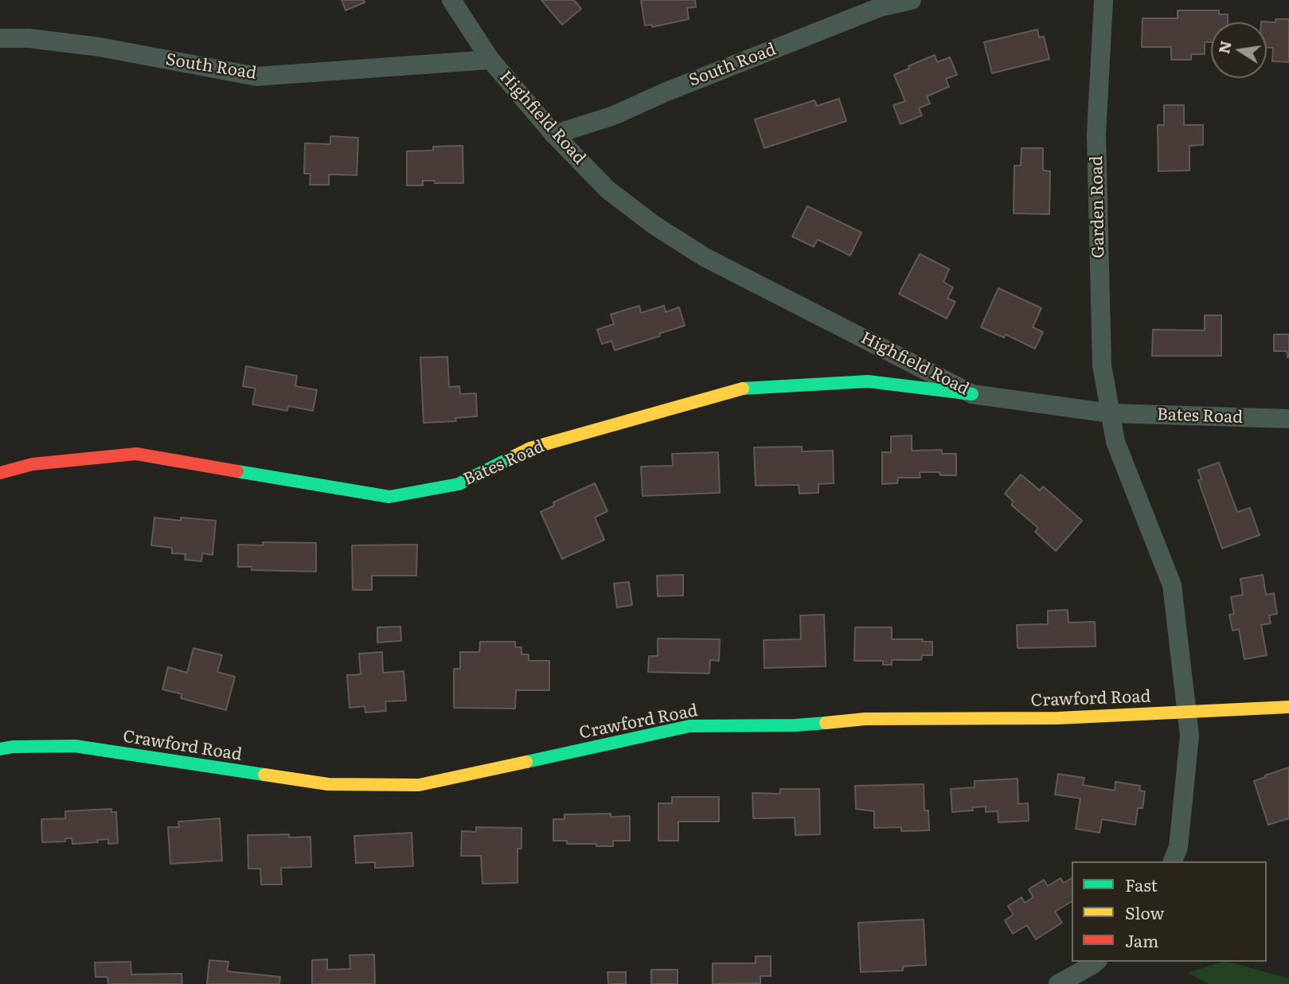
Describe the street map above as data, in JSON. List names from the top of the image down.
{
  "streets": {
    "street": [
      "South Road",
      "Highfield Road",
      "Garden Road",
      "Bates Road",
      "Crawford Road"
    ]
  },
  "crossings": [
    ["South Road", "Highfield Road"],
    ["Highfield Road", "Garden Road"],
    ["Highfield Road", "Bates Road"],
    ["Garden Road", "Bates Road"]
  ],
  "legend": ["Fast", "Slow", "Jam"],
  "north": "left"
}
